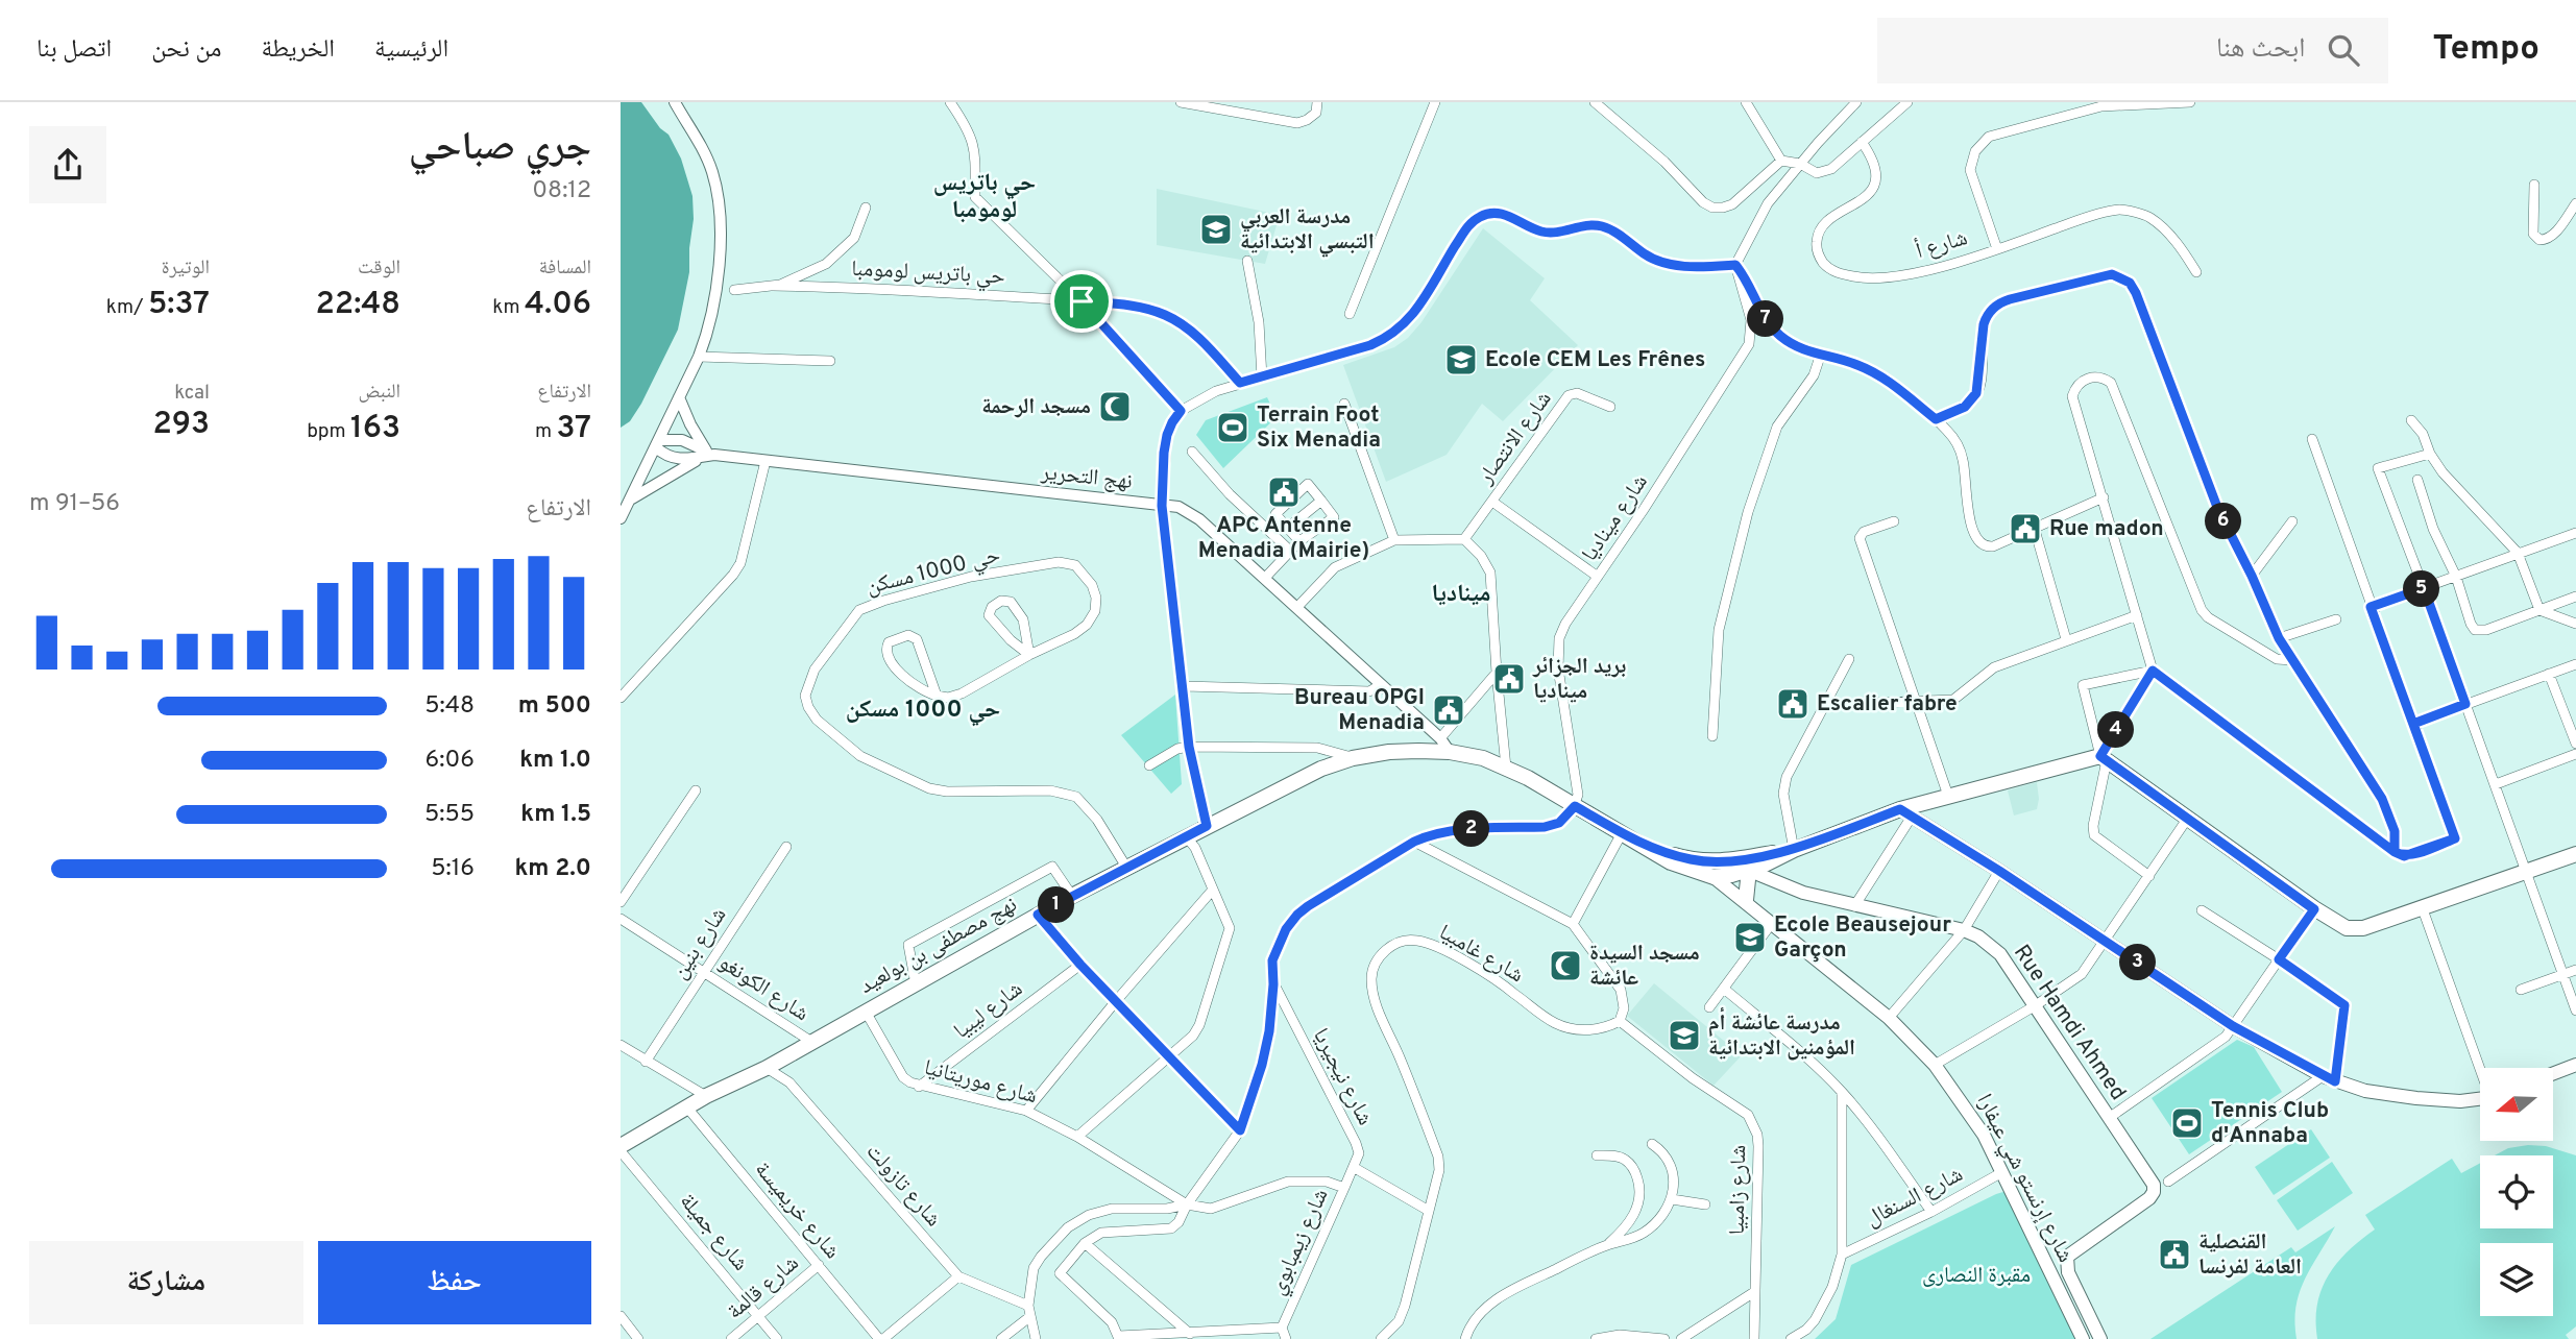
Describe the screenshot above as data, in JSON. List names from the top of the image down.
{
  "streets": {
    "main road": ["نهج مصطفى بن بولعيد", "Rue Hamdi Ahmed", "شارع إرنستو شي عيفارا"],
    "street": [
      "شارع أ",
      "حي باتريس لومومبا",
      "شارع الانتصار",
      "نهج التحرير",
      "شارع ميناديا",
      "حي 1000 مسكن",
      "شارع بنين",
      "شارع غامبيا",
      "شارع الكونغو",
      "شارع ليبيا",
      "شارع نيجيريا",
      "شارع موريتانيا",
      "شارع تازولت",
      "شارع زامبيا",
      "شارع السنغال",
      "شارع خريميسة",
      "شارع جميلة",
      "شارع زيمبابوي",
      "شارع قالمة"
    ]
  },
  "crossings": [
    ["نهج التحرير", "نهج مصطفى بن بولعيد"],
    ["شارع ميناديا", "نهج مصطفى بن بولعيد"],
    ["حي 1000 مسكن", "نهج مصطفى بن بولعيد"],
    ["شارع بنين", "شارع الكونغو"],
    ["نهج مصطفى بن بولعيد", "شارع الكونغو"],
    ["نهج مصطفى بن بولعيد", "شارع موريتانيا"],
    ["نهج مصطفى بن بولعيد", "شارع إرنستو شي عيفارا"],
    ["نهج مصطفى بن بولعيد", "شارع تازولت"],
    ["نهج مصطفى بن بولعيد", "شارع خريميسة"],
    ["نهج مصطفى بن بولعيد", "شارع جميلة"],
    ["شارع غامبيا", "شارع زامبيا"],
    ["شارع ليبيا", "شارع موريتانيا"],
    ["Rue Hamdi Ahmed", "شارع إرنستو شي عيفارا"],
    ["شارع موريتانيا", "شارع زيمبابوي"],
    ["شارع إرنستو شي عيفارا", "شارع السنغال"],
    ["شارع تازولت", "شارع زيمبابوي"],
    ["شارع خريميسة", "شارع قالمة"],
    ["شارع جميلة", "شارع قالمة"]
  ],
  "districts": ["حي باتريس لومومبا", "ميناديا", "حي 1000 مسكن"],
  "parks": ["مقبرة النصارى"],
  "places": {
    "school or university": [
      "مدرسة العربي التبسي الابتدائية",
      "Ecole CEM Les Frênes",
      "Ecole Beausejour Garçon",
      "مدرسة عائشة أم المؤمنين الابتدائية"
    ],
    "mosque": ["مسجد الرحمة", "مسجد السيدة عائشة"],
    "sports": ["Terrain Foot Six Menadia", "Tennis Club d'Annaba"],
    "public building": [
      "APC Antenne Menadia (Mairie)",
      "Rue madon",
      "بريد الجزائر ميناديا",
      "Escalier fabre",
      "Bureau OPGI Menadia",
      "القنصلية العامة لفرنسا"
    ]
  },
  "north": "left",
  "page": {
    "header": "Tempo",
    "search": "ابحث هنا",
    "nav": [
      "الرئيسية",
      "الخريطة",
      "من نحن",
      "اتصل بنا"
    ],
    "heading": ["جري صباحي", "08:12"],
    "stats": [
      ["المسافة", "4.06 km"],
      ["الوقت", "22:48"],
      ["الوتيرة", "5:37 /km"],
      ["الارتفاع", "37 m"],
      ["النبض", "163 bpm"],
      ["kcal", "293"]
    ],
    "pins": [
      "7",
      "6",
      "5",
      "4",
      "2",
      "1",
      "3"
    ],
    "chart": ["الارتفاع", "56–91 m"],
    "list": [
      {
        "name": "500 m",
        "note": "5:48"
      },
      {
        "name": "1.0 km",
        "note": "6:06"
      },
      {
        "name": "1.5 km",
        "note": "5:55"
      },
      {
        "name": "2.0 km",
        "note": "5:16"
      }
    ],
    "buttons": ["حفظ", "مشاركة"]
  }
}
